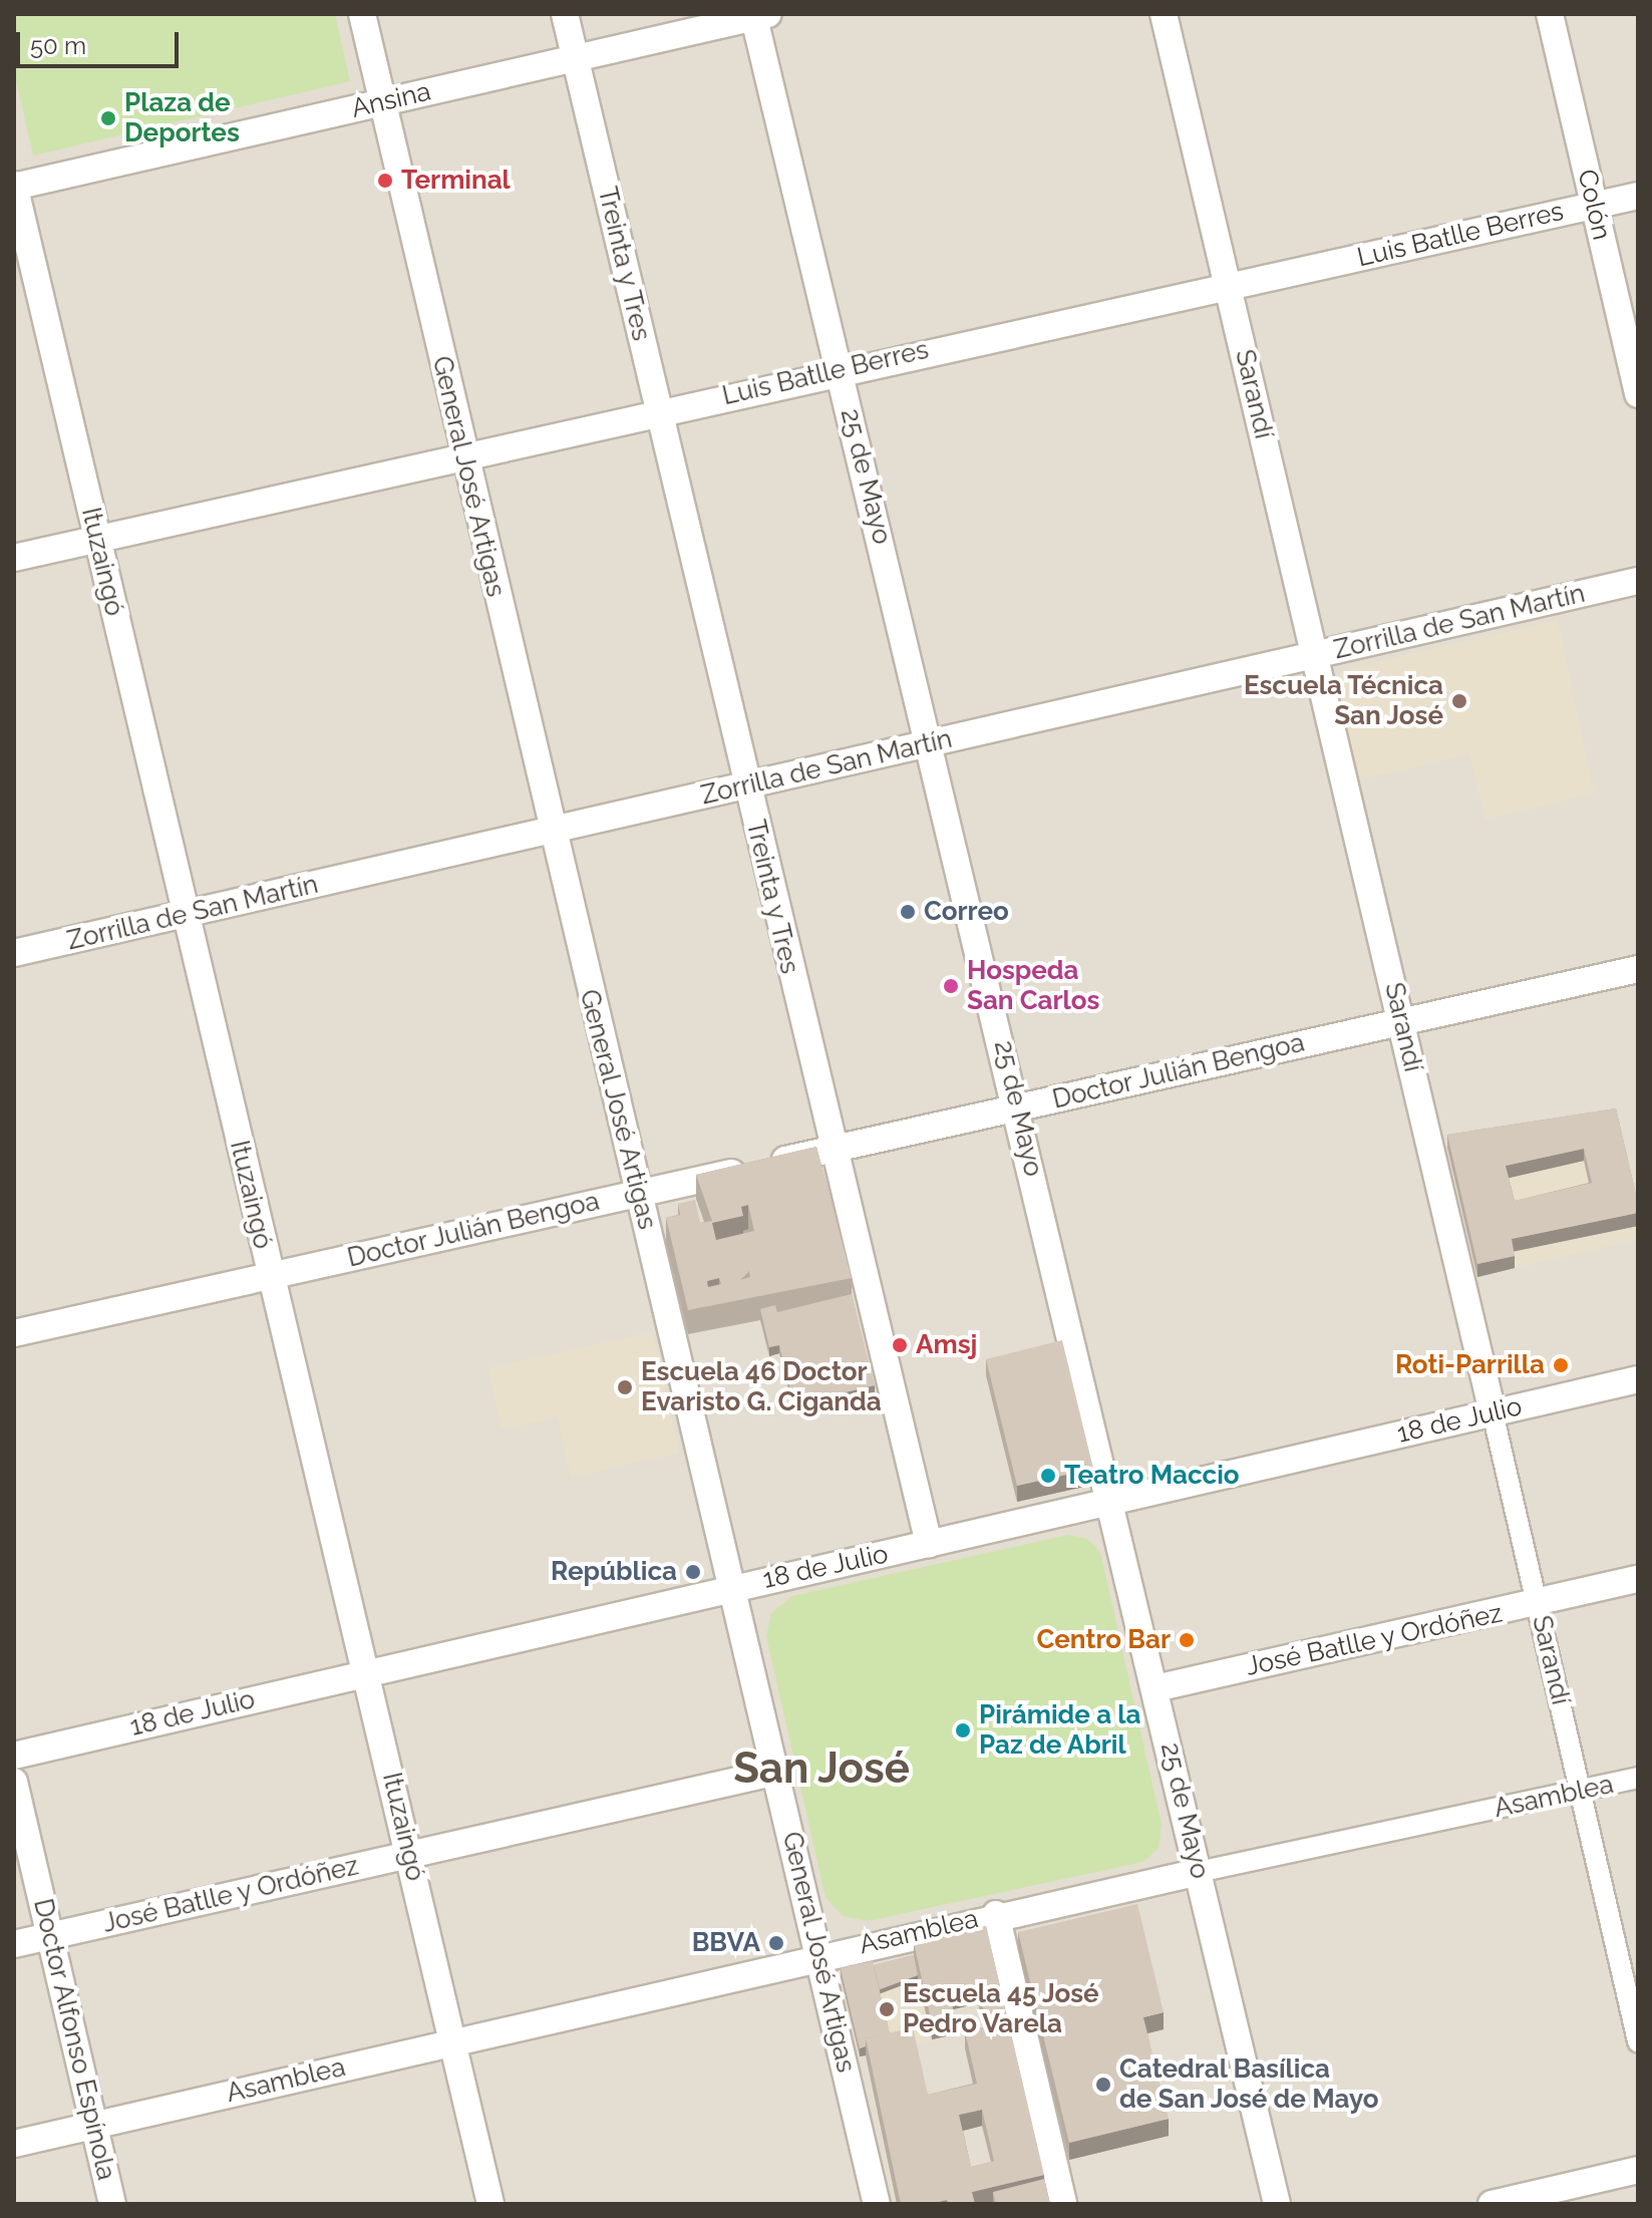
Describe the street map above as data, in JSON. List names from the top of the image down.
{
  "streets": {
    "street": [
      "Ansina",
      "Colón",
      "Luis Batlle Berres",
      "Treinta y Tres",
      "Sarandí",
      "General José Artigas",
      "25 de Mayo",
      "Ituzaingó",
      "Zorrilla de San Martín",
      "Doctor Julián Bengoa",
      "18 de Julio",
      "José Batlle y Ordóñez",
      "Asamblea",
      "Doctor Alfonso Espínola"
    ]
  },
  "crossings": [
    ["Ansina", "Treinta y Tres"],
    ["Ansina", "General José Artigas"],
    ["Ansina", "25 de Mayo"],
    ["Ansina", "Ituzaingó"],
    ["Colón", "Luis Batlle Berres"],
    ["Luis Batlle Berres", "Treinta y Tres"],
    ["Luis Batlle Berres", "Sarandí"],
    ["Luis Batlle Berres", "General José Artigas"],
    ["Luis Batlle Berres", "25 de Mayo"],
    ["Luis Batlle Berres", "Ituzaingó"],
    ["Treinta y Tres", "Zorrilla de San Martín"],
    ["Treinta y Tres", "Doctor Julián Bengoa"],
    ["Treinta y Tres", "18 de Julio"],
    ["Sarandí", "Zorrilla de San Martín"],
    ["Sarandí", "Doctor Julián Bengoa"],
    ["Sarandí", "18 de Julio"],
    ["Sarandí", "José Batlle y Ordóñez"],
    ["Sarandí", "Asamblea"],
    ["General José Artigas", "Zorrilla de San Martín"],
    ["General José Artigas", "Doctor Julián Bengoa"],
    ["General José Artigas", "18 de Julio"],
    ["General José Artigas", "José Batlle y Ordóñez"],
    ["General José Artigas", "Asamblea"],
    ["25 de Mayo", "Zorrilla de San Martín"],
    ["25 de Mayo", "Doctor Julián Bengoa"],
    ["25 de Mayo", "18 de Julio"],
    ["25 de Mayo", "José Batlle y Ordóñez"],
    ["25 de Mayo", "Asamblea"],
    ["Ituzaingó", "Zorrilla de San Martín"],
    ["Ituzaingó", "Doctor Julián Bengoa"],
    ["Ituzaingó", "18 de Julio"],
    ["Ituzaingó", "José Batlle y Ordóñez"],
    ["Ituzaingó", "Asamblea"],
    ["José Batlle y Ordóñez", "Doctor Alfonso Espínola"],
    ["Asamblea", "Doctor Alfonso Espínola"]
  ],
  "districts": ["San José"],
  "places": [
    "Plaza de Deportes",
    "Terminal",
    "Escuela Técnica San José",
    "Correo",
    "Hospeda San Carlos",
    "Amsj",
    "Roti-Parrilla",
    "Escuela 46 Doctor Evaristo G. Ciganda",
    "Teatro Maccio",
    "República",
    "Centro Bar",
    "Pirámide a la Paz de Abril",
    "BBVA",
    "Escuela 45 José Pedro Varela",
    "Catedral Basílica de San José de Mayo"
  ],
  "scale_bar": "50 m"
}
